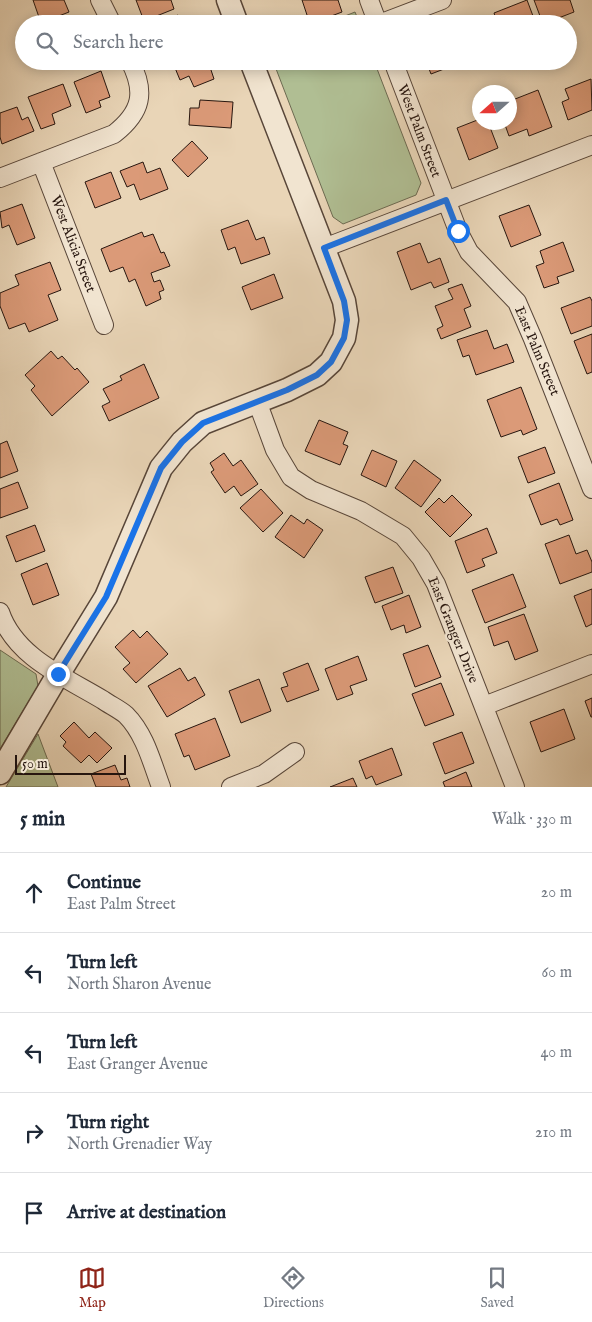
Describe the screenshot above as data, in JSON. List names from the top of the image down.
{
  "streets": {
    "street": [
      "West Palm Street",
      "West Alicia Street",
      "East Palm Street",
      "East Granger Drive"
    ]
  },
  "crossings": [
    ["West Palm Street", "East Palm Street"]
  ],
  "scale_bar": "50 m",
  "north": "left",
  "page": {
    "search": "Search here",
    "scale": "50 m",
    "heading": ["5 min", "Walk · 330 m"],
    "list": [
      ["Continue", "East Palm Street", "20 m"],
      ["Turn left", "North Sharon Avenue", "60 m"],
      ["Turn left", "East Granger Avenue", "40 m"],
      ["Turn right", "North Grenadier Way", "210 m"],
      "Arrive at destination"
    ],
    "nav": ["Map", "Directions", "Saved"]
  }
}
